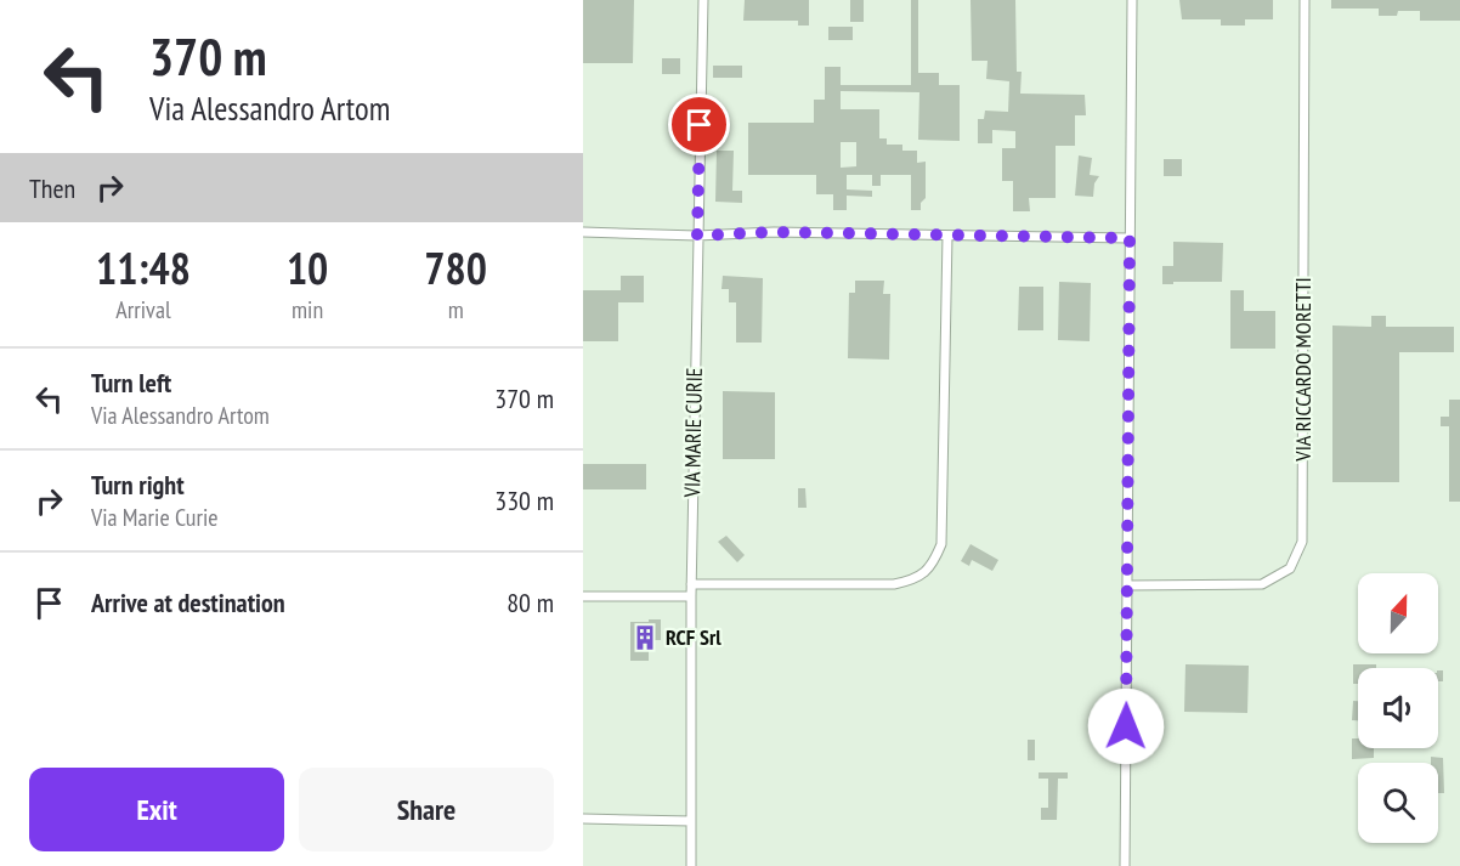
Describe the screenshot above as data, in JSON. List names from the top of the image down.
{
  "streets": {
    "street": ["VIA RICCARDO MORETTI", "VIA MARIE CURIE"]
  },
  "places": {
    "building": ["RCF Srl"]
  },
  "north": "top",
  "page": {
    "turn": ["370 m", "Via Alessandro Artom"],
    "then": "Then",
    "eta": [
      "11:48",
      "Arrival",
      "10",
      "min",
      "780",
      "m"
    ],
    "list": [
      {
        "name": "Turn left",
        "note": "Via Alessandro Artom",
        "value": "370 m"
      },
      {
        "name": "Turn right",
        "note": "Via Marie Curie",
        "value": "330 m"
      },
      {
        "name": "Arrive at destination",
        "value": "80 m"
      }
    ],
    "buttons": ["Exit", "Share"]
  }
}
